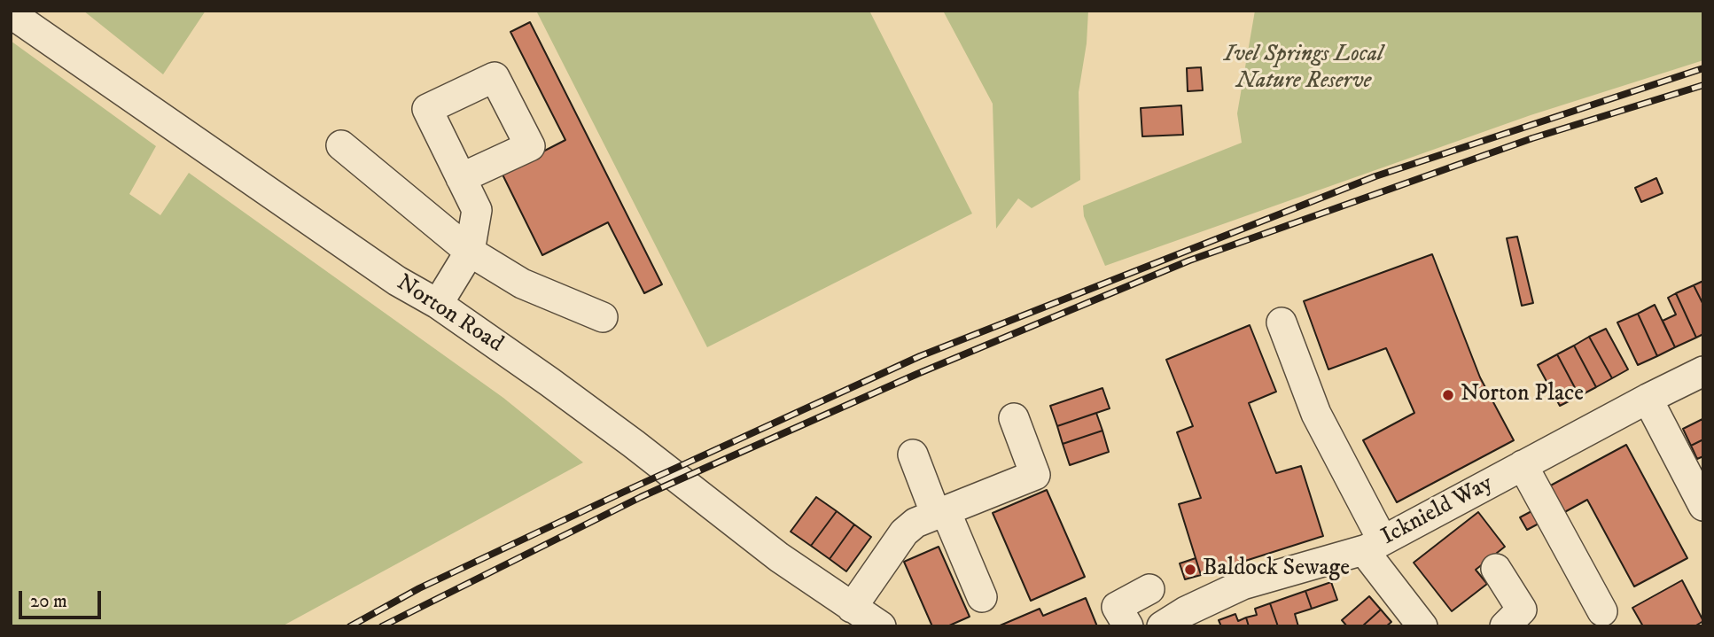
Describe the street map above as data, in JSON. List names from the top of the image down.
{
  "streets": {
    "street": ["Norton Road", "Icknield Way"]
  },
  "parks": ["Ivel Springs Local Nature Reserve"],
  "places": ["Norton Place", "Baldock Sewage"],
  "scale_bar": "20 m"
}
